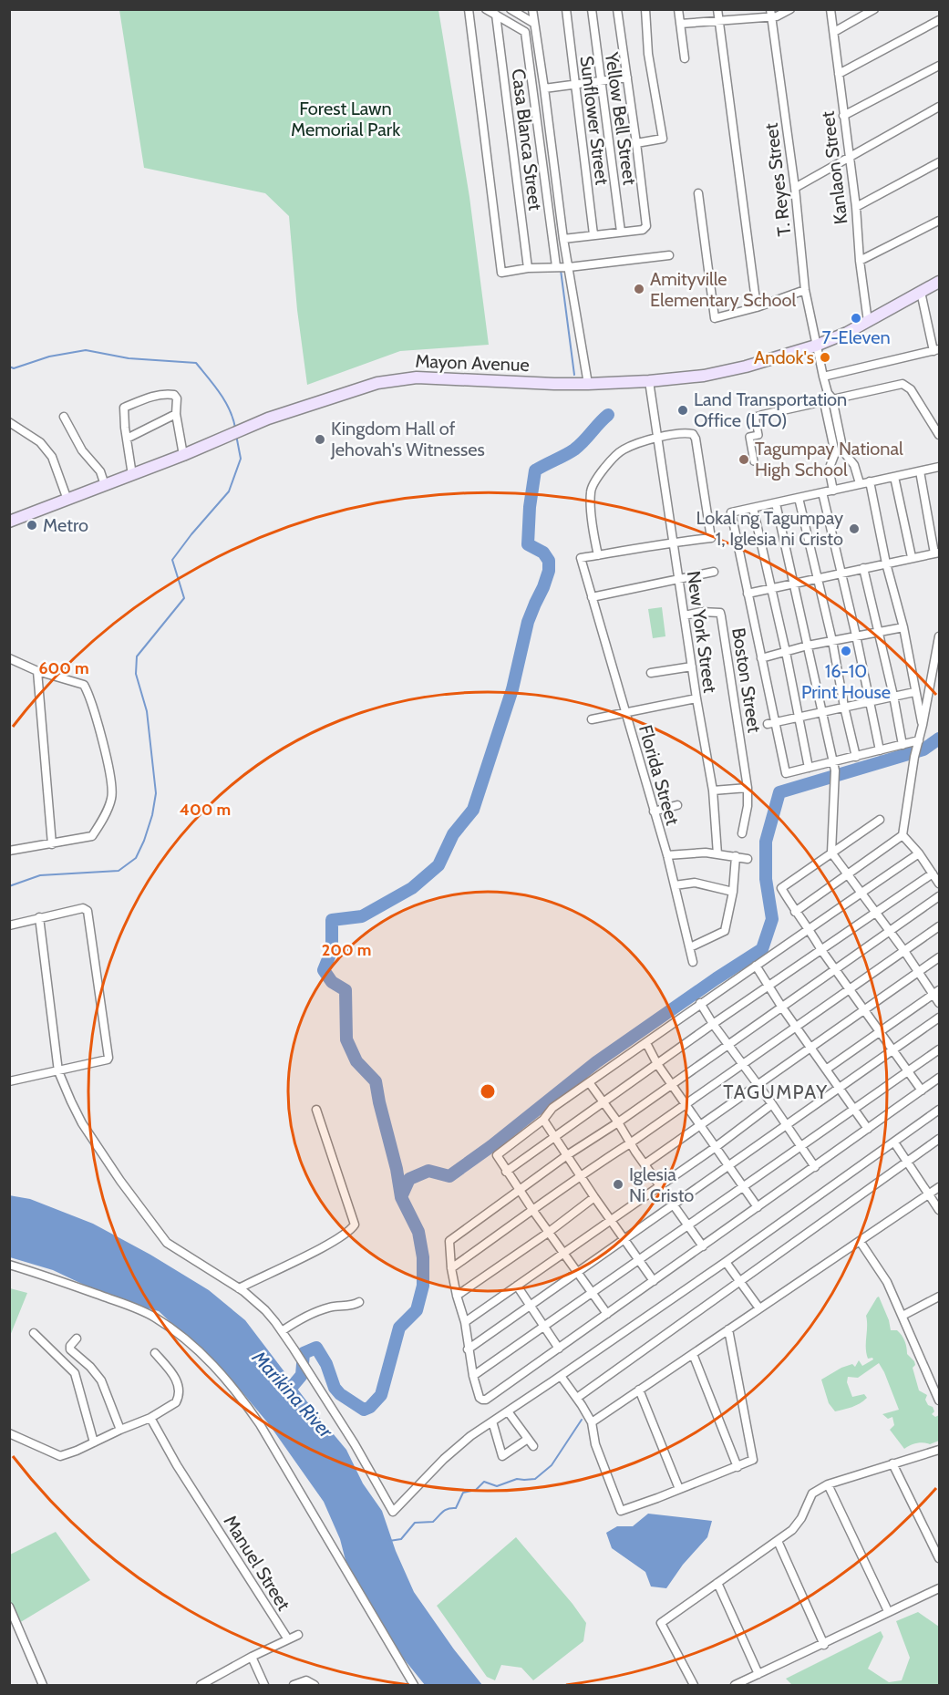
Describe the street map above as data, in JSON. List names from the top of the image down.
{
  "streets": {
    "main road": ["Mayon Avenue"],
    "street": [
      "Yellow Bell Street",
      "Sunflower Street",
      "Casa Blanca Street",
      "Kanlaon Street",
      "T. Reyes Street",
      "New York Street",
      "Boston Street",
      "Florida Street",
      "Manuel Street"
    ]
  },
  "crossings": [
    ["Kanlaon Street", "Mayon Avenue"],
    ["T. Reyes Street", "Mayon Avenue"],
    ["Mayon Avenue", "New York Street"],
    ["New York Street", "Boston Street"]
  ],
  "districts": ["TAGUMPAY"],
  "water": ["Marikina River"],
  "parks": ["Forest Lawn Memorial Park"],
  "places": [
    "Amityville Elementary School",
    "7-Eleven",
    "Andok's",
    "Land Transportation Office (LTO)",
    "Kingdom Hall of Jehovah's Witnesses",
    "Tagumpay National High School",
    "Metro",
    "Lokal ng Tagumpay 1, Iglesia ni Cristo",
    "16-10 Print House",
    "Iglesia Ni Cristo"
  ],
  "rings": ["600 m", "400 m", "200 m"]
}
